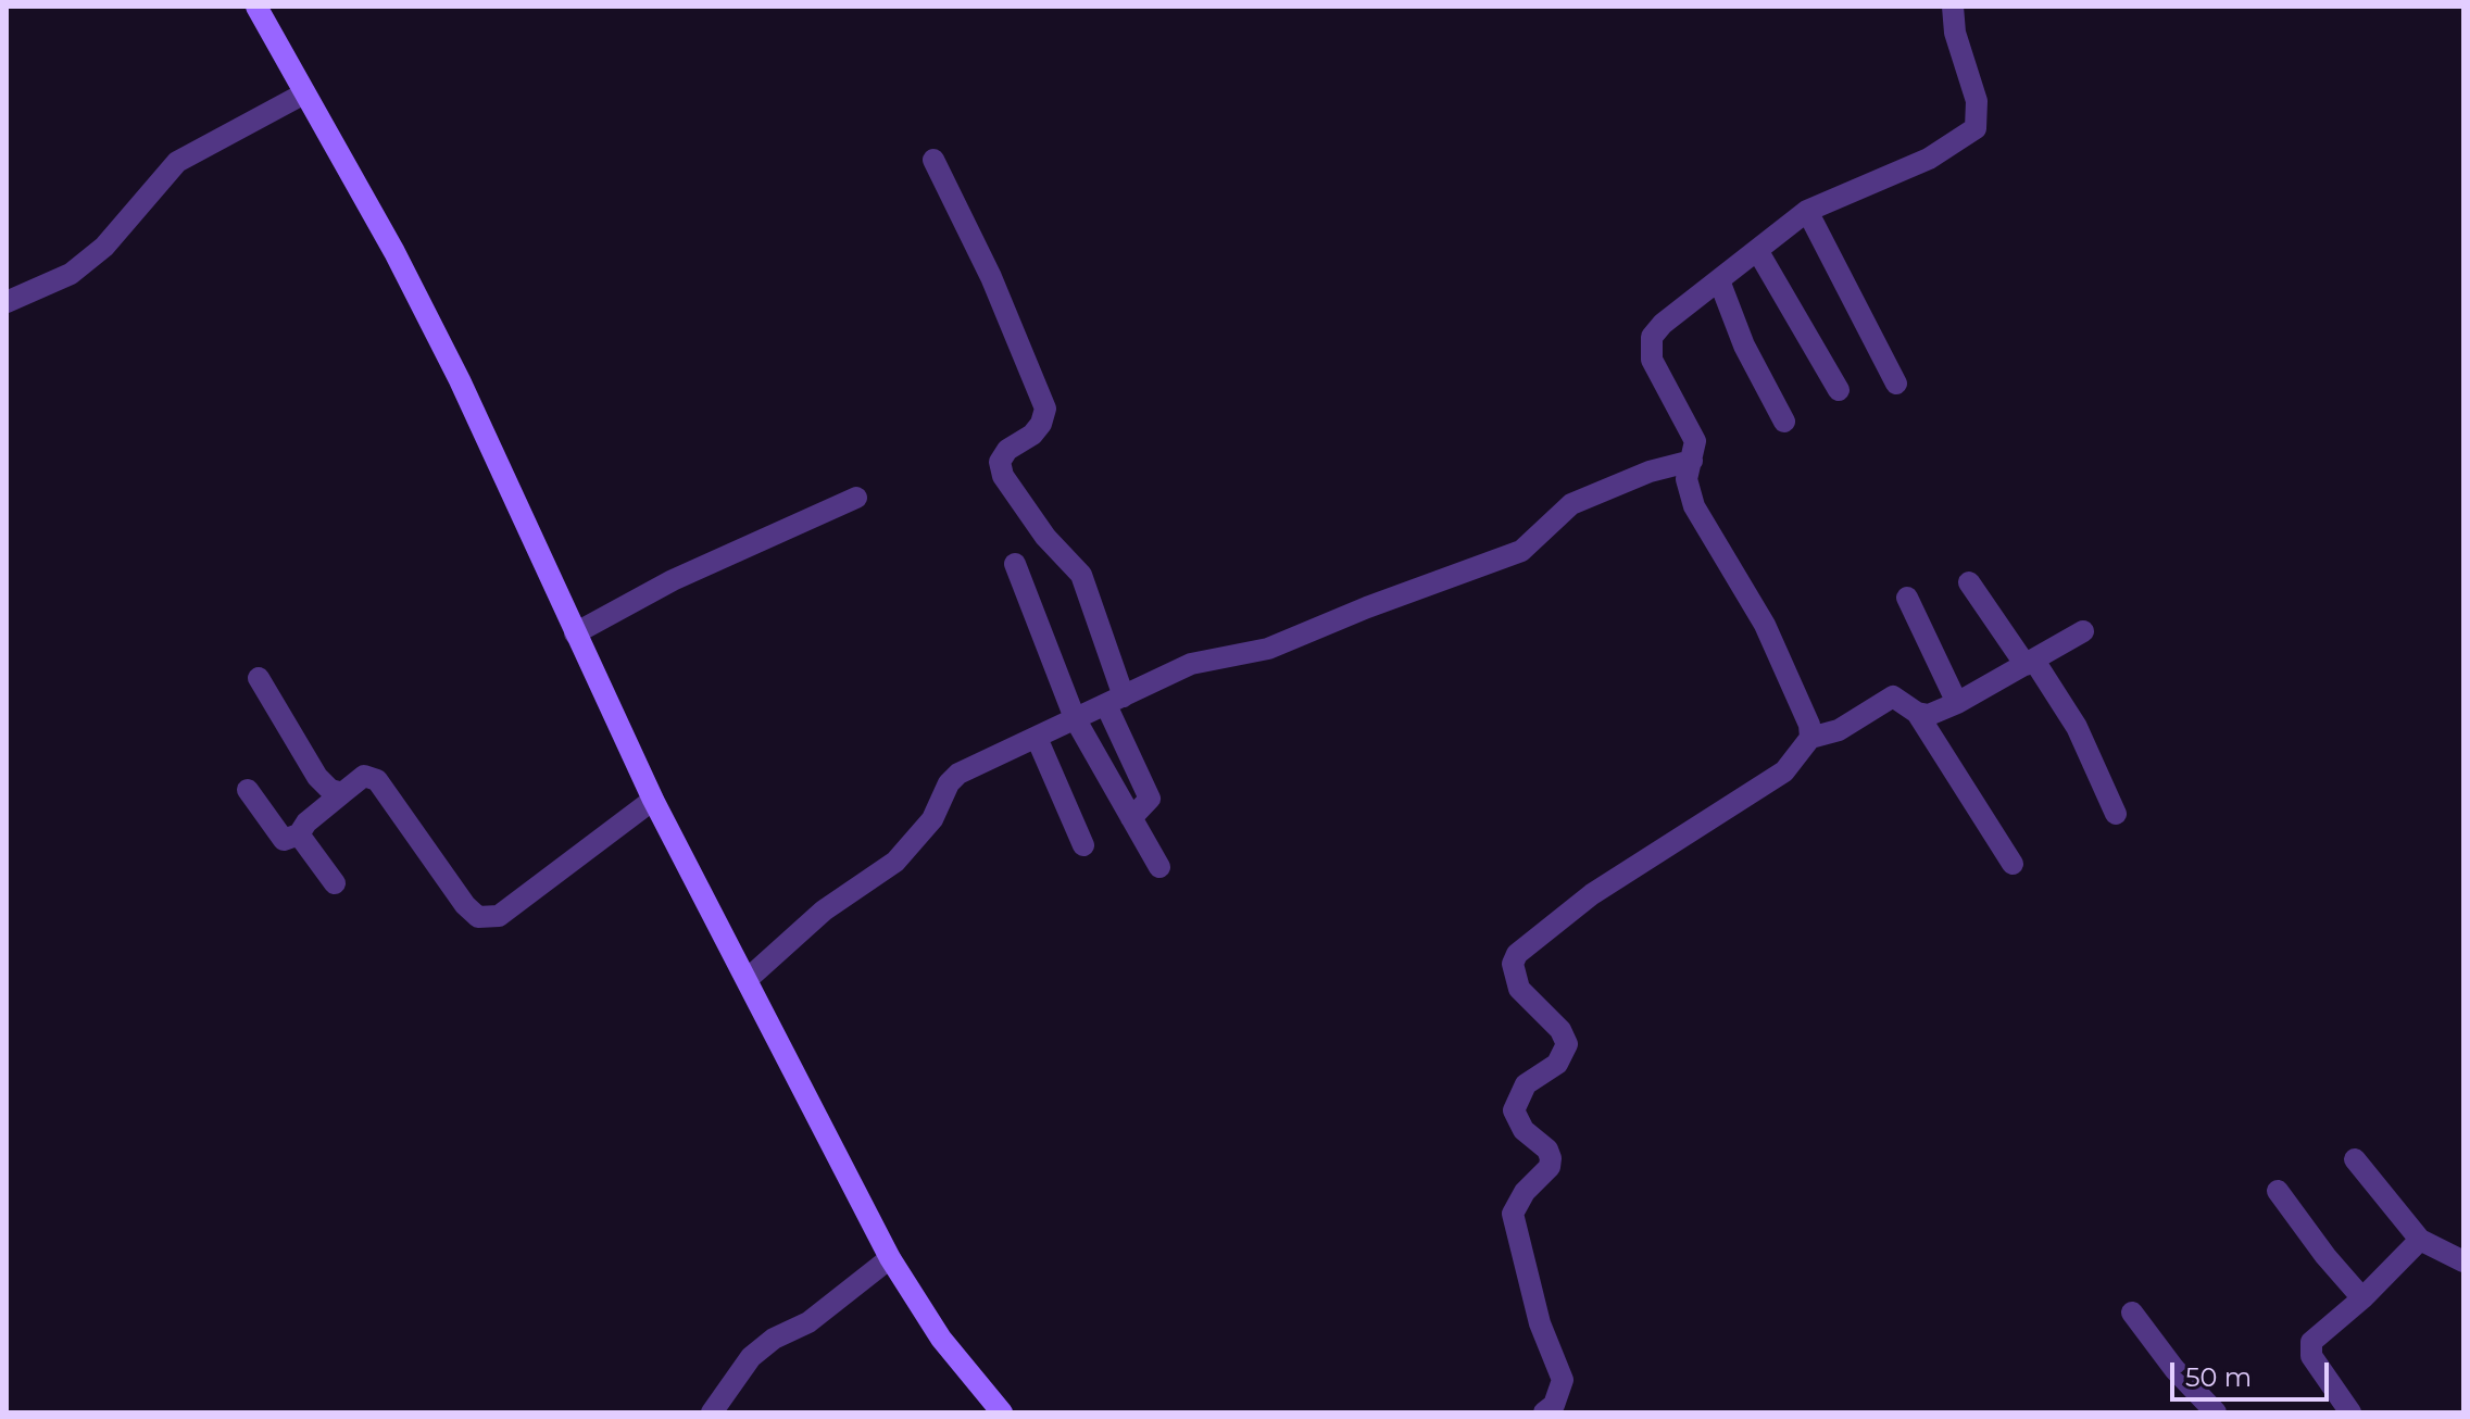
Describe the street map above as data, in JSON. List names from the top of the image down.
{
  "scale_bar": "50 m"
}
